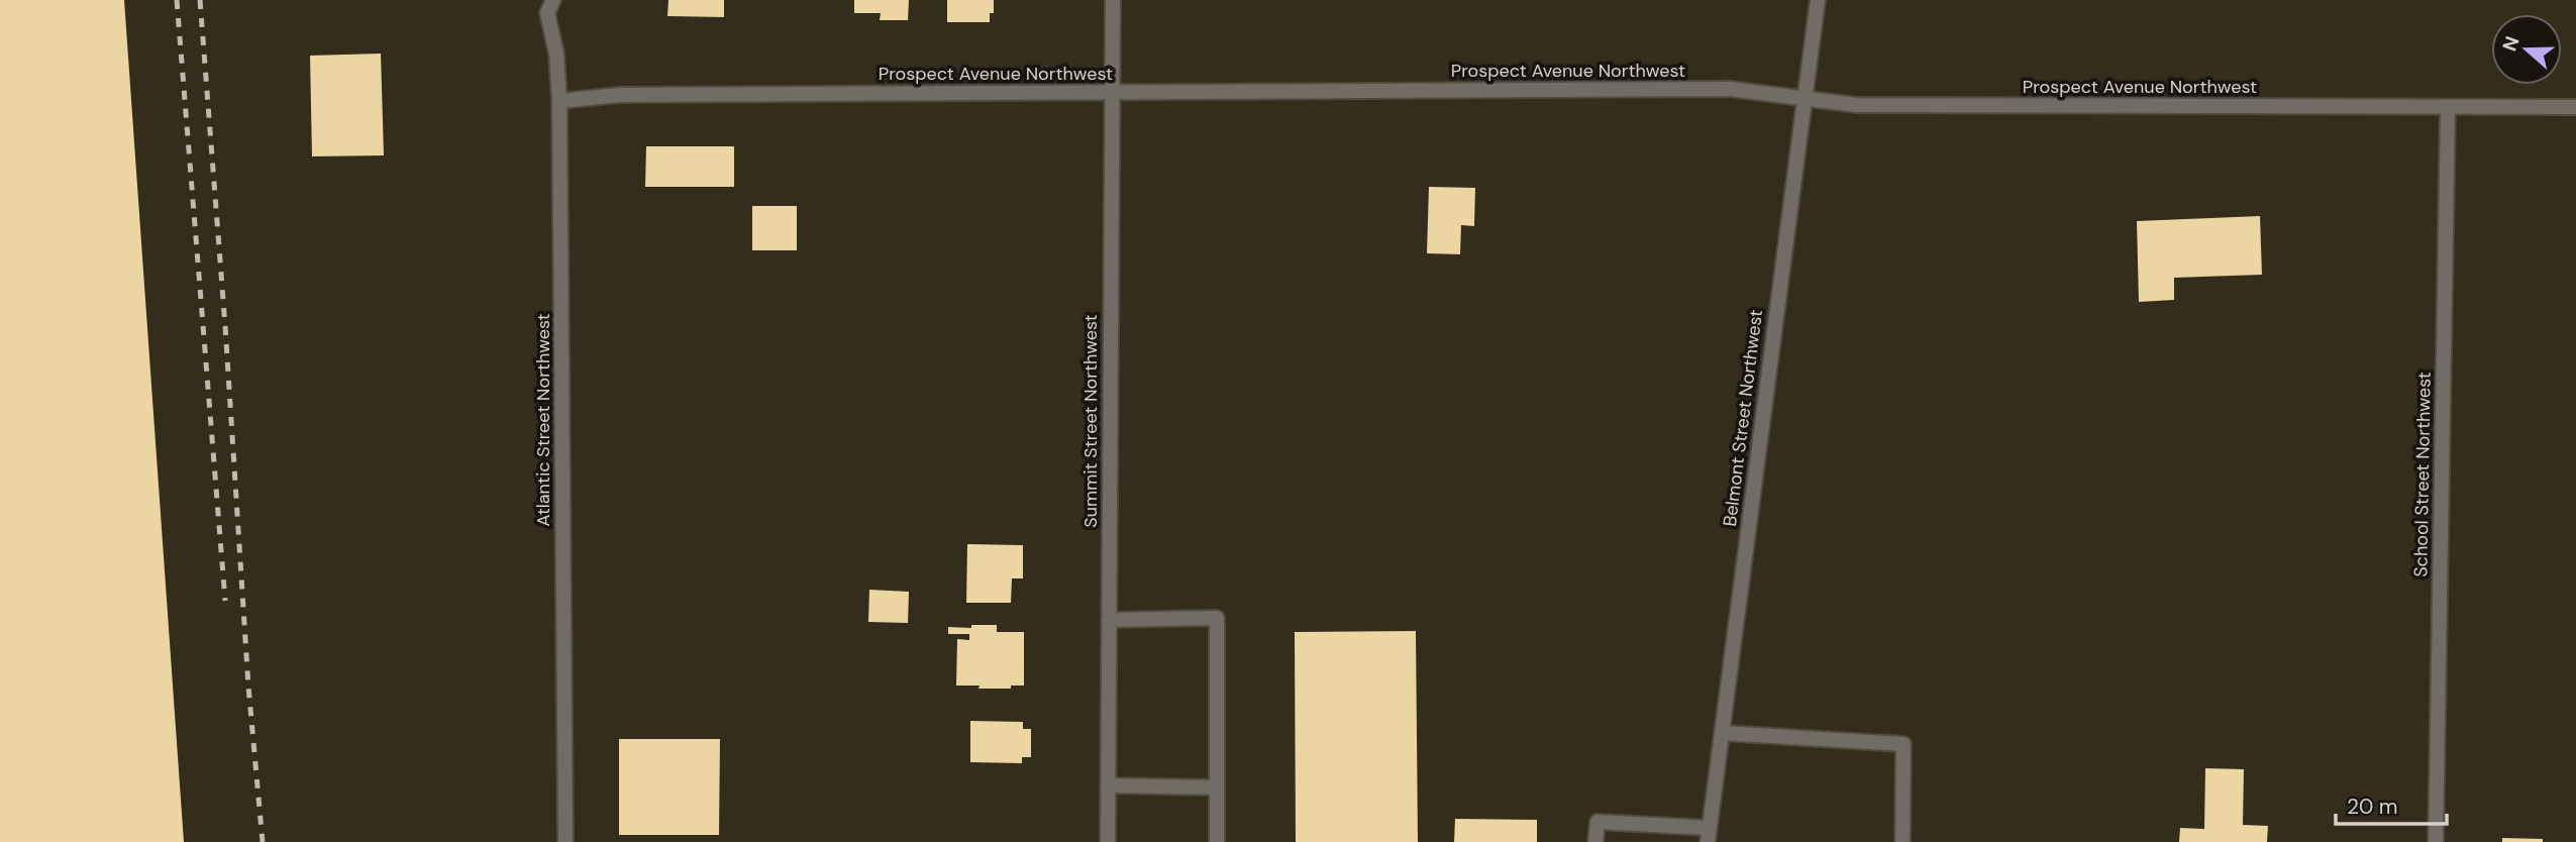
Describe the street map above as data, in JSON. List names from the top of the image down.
{
  "streets": {
    "street": [
      "Prospect Avenue Northwest",
      "Belmont Street Northwest",
      "Atlantic Street Northwest",
      "Summit Street Northwest",
      "School Street Northwest"
    ]
  },
  "crossings": [
    ["Prospect Avenue Northwest", "Belmont Street Northwest"],
    ["Prospect Avenue Northwest", "Atlantic Street Northwest"],
    ["Prospect Avenue Northwest", "Summit Street Northwest"],
    ["Prospect Avenue Northwest", "School Street Northwest"]
  ],
  "scale_bar": "20 m",
  "north": "left"
}
